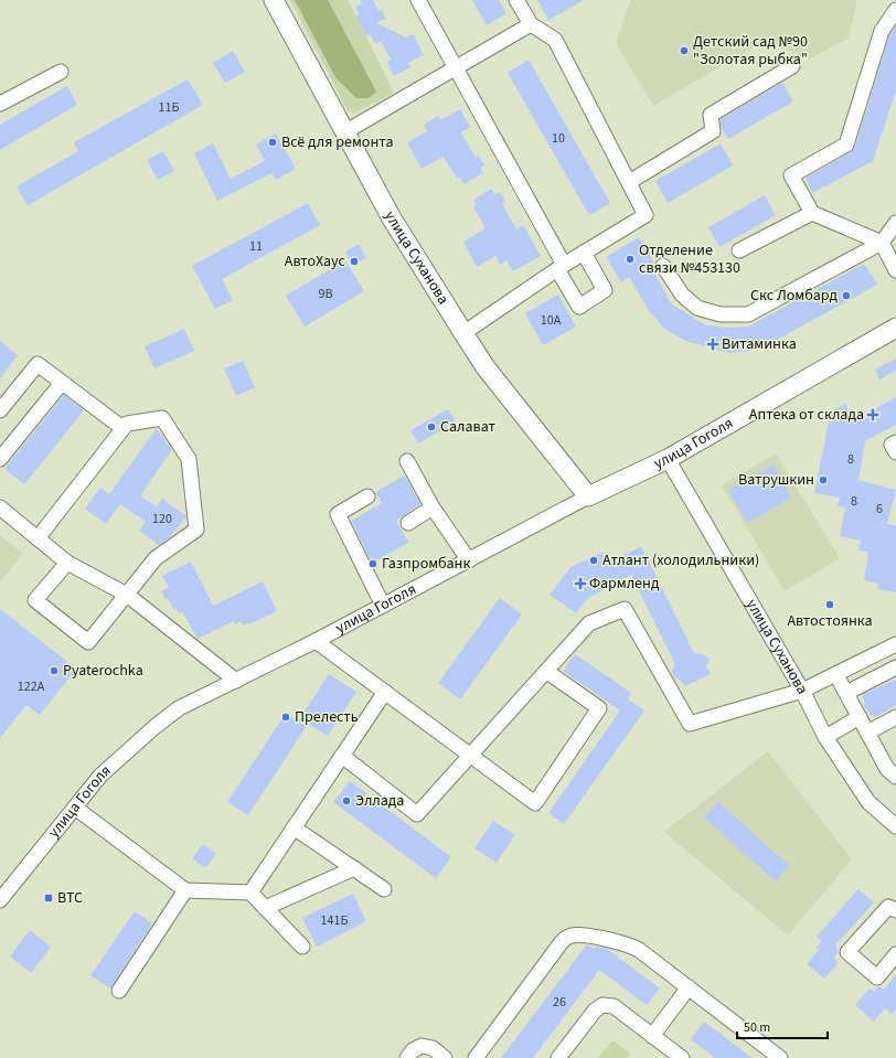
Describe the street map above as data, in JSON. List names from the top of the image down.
{
  "streets": {
    "main road": ["улица Суханова", "улица Гоголя"]
  },
  "crossings": [
    ["улица Суханова", "улица Гоголя"]
  ],
  "places": {
    "other": [
      "Детский сад №90 \"Золотая рыбка\"",
      "Всё для ремонта",
      "Отделение связи №453130",
      "АвтоХаус",
      "Скс Ломбард",
      "Салават",
      "Ватрушкин",
      "Атлант (холодильники)",
      "Газпромбанк",
      "Автостоянка",
      "Pyaterochka",
      "Прелесть",
      "Эллада"
    ],
    "health": ["Витаминка", "Аптека от склада", "Фармленд"],
    "transit": ["ВТС"]
  },
  "house_numbers": [
    "11Б",
    "10",
    "11",
    "9В",
    "10А",
    "8",
    "8",
    "6",
    "120",
    "122А",
    "141Б",
    "26"
  ],
  "scale_bar": "50 m"
}
